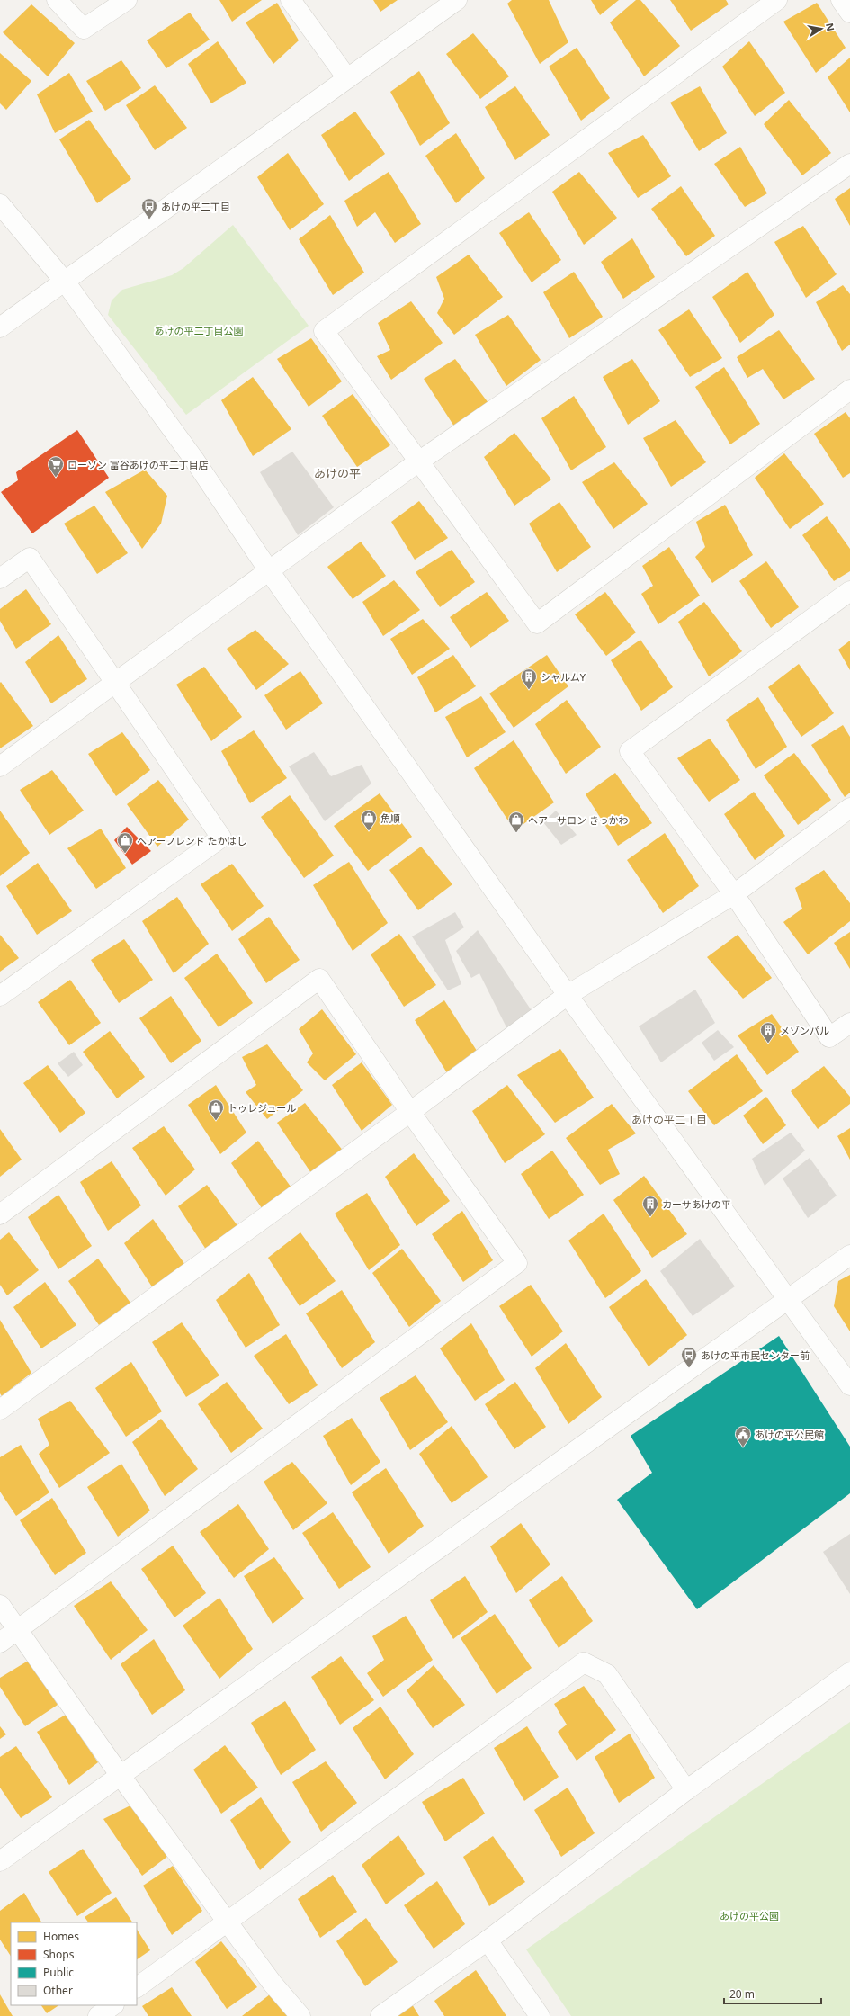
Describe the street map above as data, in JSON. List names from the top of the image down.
{
  "districts": ["あけの平", "あけの平二丁目"],
  "parks": ["あけの平二丁目公園", "あけの平公園"],
  "places": {
    "bus stop": ["あけの平二丁目", "あけの平市民センター前"],
    "supermarket": ["ローソン 富谷あけの平二丁目店"],
    "building": ["シャルムY", "メゾンパル", "カーサあけの平"],
    "shop": [
      "魚順",
      "ヘアーサロン きっかわ",
      "ヘアーフレンド たかはし",
      "トゥレジュール"
    ],
    "public building": ["あけの平公民館"]
  },
  "legend": [
    "Homes",
    "Shops",
    "Public",
    "Other"
  ],
  "scale_bar": "20 m",
  "north": "right"
}
